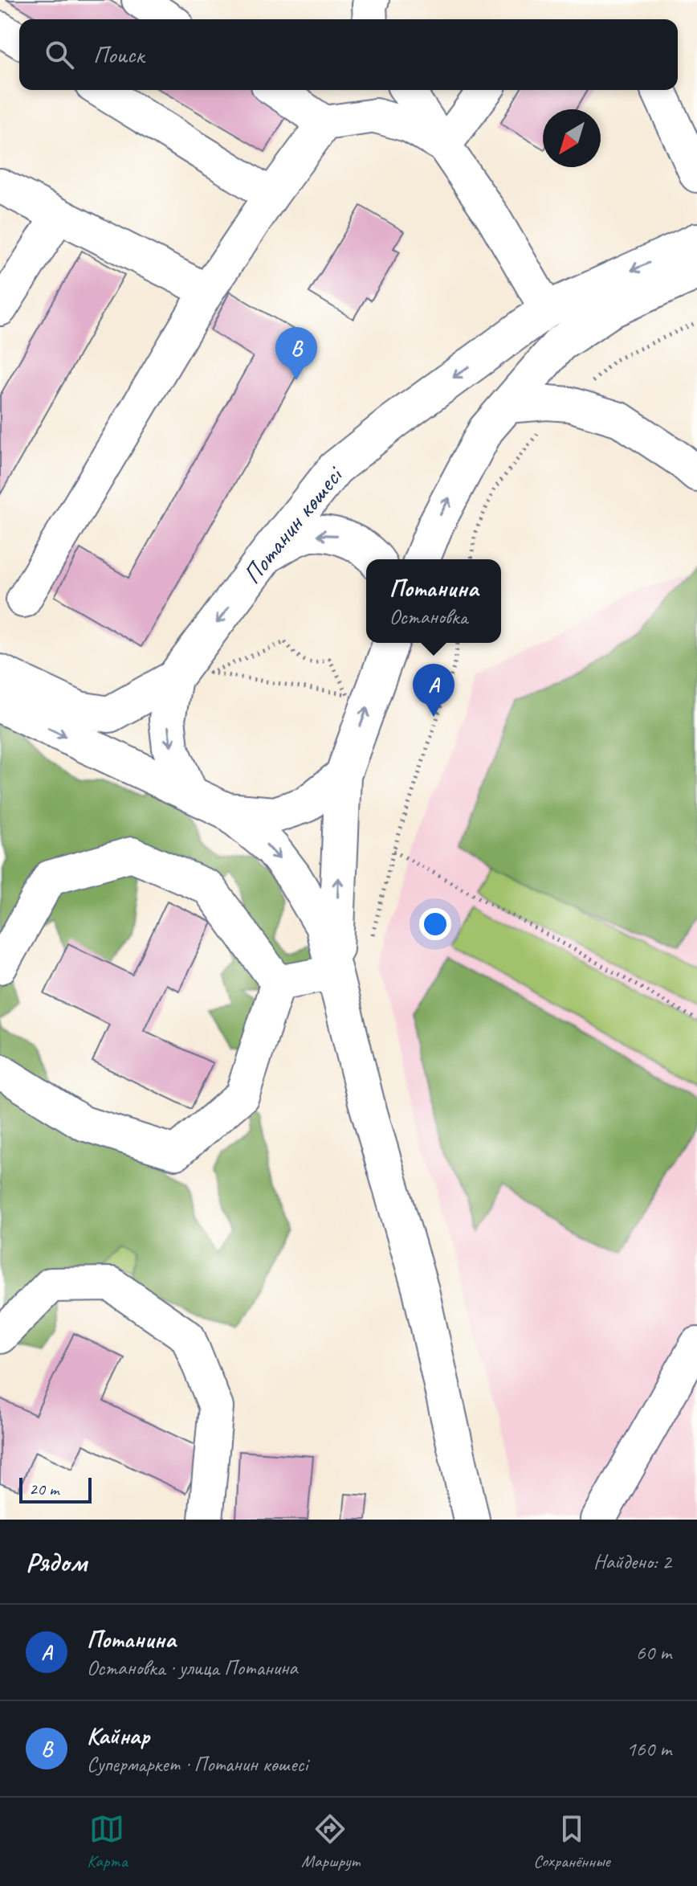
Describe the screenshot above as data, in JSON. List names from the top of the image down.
{
  "streets": {
    "main road": ["Потанин көшесі"]
  },
  "scale_bar": "20 m",
  "north": "bottom left",
  "page": {
    "search": "Поиск",
    "pins": ["B", "A"],
    "popup": ["Потанина", "Остановка"],
    "scale": "20 m",
    "heading": ["Рядом", "Найдено: 2"],
    "list": [
      {
        "mark": "A",
        "name": "Потанина",
        "note": "Остановка · улица Потанина",
        "value": "60 m"
      },
      {
        "mark": "B",
        "name": "Кайнар",
        "note": "Супермаркет · Потанин көшесі",
        "value": "160 m"
      }
    ],
    "nav": ["Карта", "Маршрут", "Сохранённые"]
  }
}
